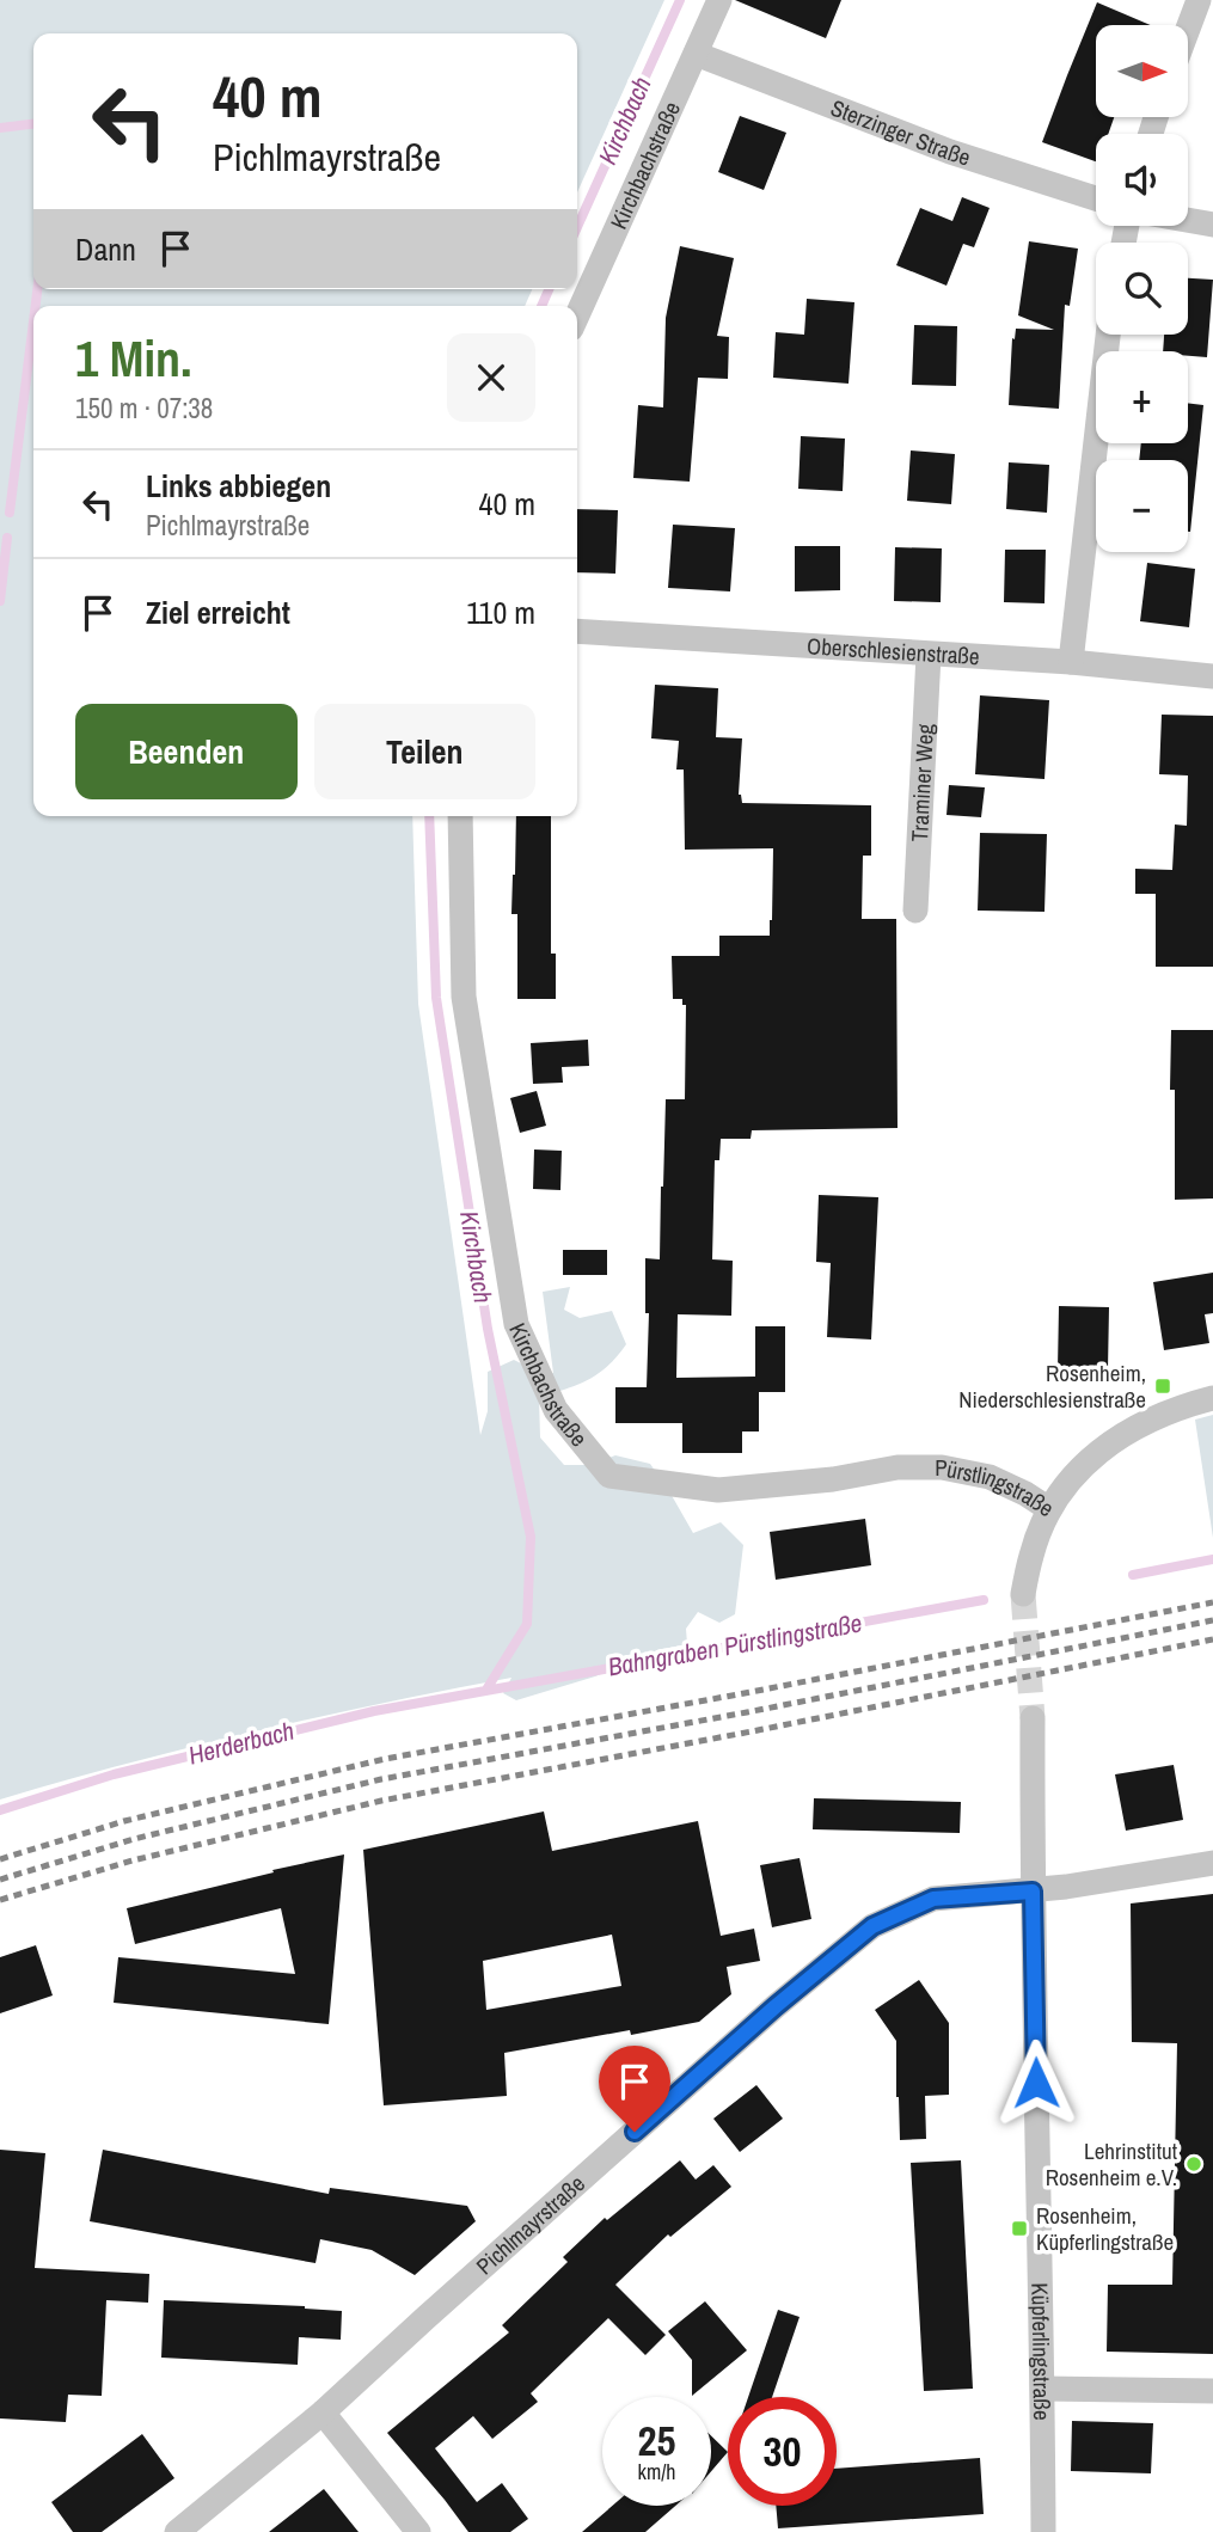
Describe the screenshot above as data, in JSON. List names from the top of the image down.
{
  "streets": {
    "street": [
      "Sterzinger Straße",
      "Kirchbachstraße",
      "Oberschlesienstraße",
      "Traminer Weg",
      "Pürstlingstraße",
      "Pichlmayrstraße",
      "Küpferlingstraße"
    ]
  },
  "crossings": [
    ["Sterzinger Straße", "Kirchbachstraße"],
    ["Kirchbachstraße", "Pürstlingstraße"],
    ["Oberschlesienstraße", "Traminer Weg"],
    ["Pichlmayrstraße", "Küpferlingstraße"]
  ],
  "water": ["Kirchbach", "Bahngraben Pürstlingstraße", "Herderbach"],
  "places": {
    "transit": ["Rosenheim, Niederschlesienstraße", "Rosenheim, Küpferlingstraße"],
    "other": ["Lehrinstitut Rosenheim e.V."]
  },
  "north": "right",
  "page": {
    "map_buttons": ["+", "−"],
    "turn": ["40 m", "Pichlmayrstraße"],
    "then": "Dann",
    "heading": ["1 Min.", "150 m · 07:38"],
    "list": [
      {
        "name": "Links abbiegen",
        "note": "Pichlmayrstraße",
        "value": "40 m"
      },
      {
        "name": "Ziel erreicht",
        "value": "110 m"
      }
    ],
    "buttons": ["Beenden", "Teilen"],
    "speed": "25 km/h",
    "limit": "30"
  }
}
